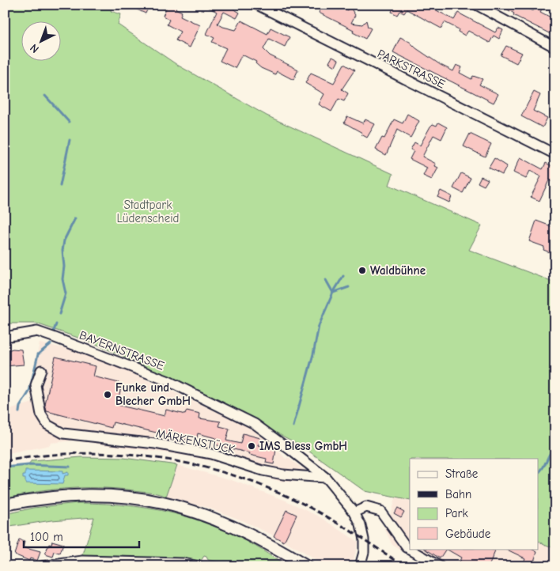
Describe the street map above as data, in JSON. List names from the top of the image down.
{
  "streets": {
    "street": ["PARKSTRASSE", "BAYERNSTRASSE", "MÄRKENSTÜCK"]
  },
  "crossings": [
    ["BAYERNSTRASSE", "MÄRKENSTÜCK"]
  ],
  "parks": ["Stadtpark Lüdenscheid"],
  "places": ["Waldbühne", "Funke und Blecher GmbH", "IMS Bless GmbH"],
  "legend": [
    "Straße",
    "Bahn",
    "Park",
    "Gebäude"
  ],
  "scale_bar": "100 m",
  "north": "bottom left"
}
